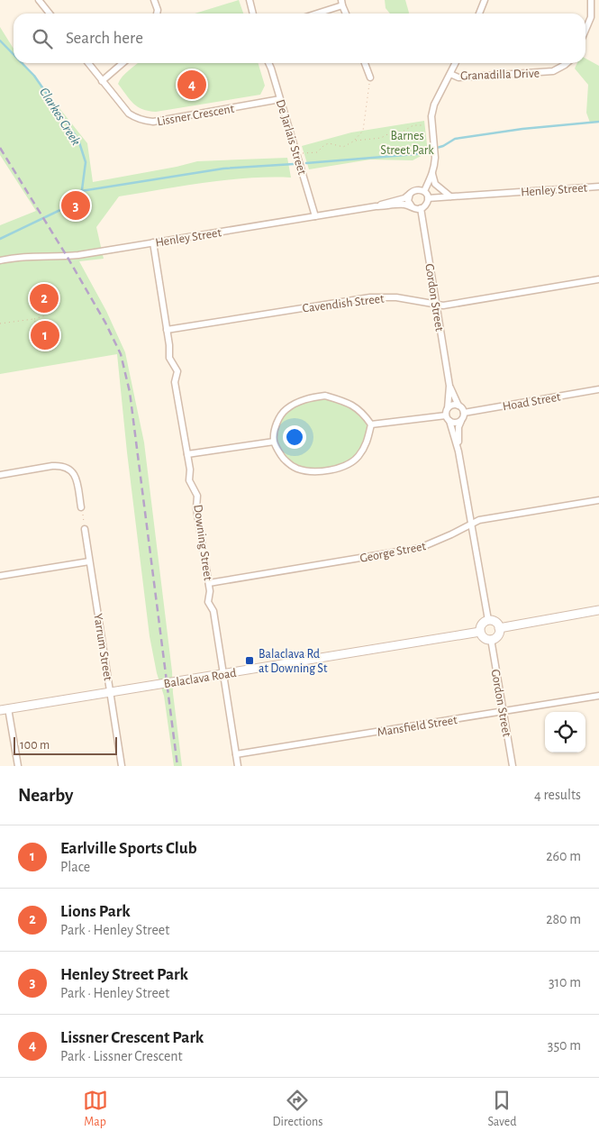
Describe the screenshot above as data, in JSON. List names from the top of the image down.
{
  "streets": {
    "street": [
      "Granadilla Drive",
      "Lissner Crescent",
      "De Jarlais Street",
      "Henley Street",
      "Gordon Street",
      "Cavendish Street",
      "Hoad Street",
      "Downing Street",
      "George Street",
      "Yarrum Street",
      "Balaclava Road",
      "Mansfield Street"
    ]
  },
  "crossings": [
    ["Lissner Crescent", "De Jarlais Street"],
    ["De Jarlais Street", "Henley Street"],
    ["Henley Street", "Gordon Street"],
    ["Henley Street", "Downing Street"],
    ["Gordon Street", "Cavendish Street"],
    ["Gordon Street", "Hoad Street"],
    ["Gordon Street", "Balaclava Road"],
    ["Gordon Street", "Mansfield Street"],
    ["Cavendish Street", "Downing Street"],
    ["Downing Street", "George Street"],
    ["Downing Street", "Balaclava Road"],
    ["Downing Street", "Mansfield Street"],
    ["Yarrum Street", "Balaclava Road"]
  ],
  "water": ["Clarkes Creek"],
  "parks": ["Barnes Street Park"],
  "places": {
    "transit": ["Balaclava Rd at Downing St"]
  },
  "scale_bar": "100 m",
  "page": {
    "search": "Search here",
    "pins": [
      "4",
      "3",
      "2",
      "1"
    ],
    "scale": "100 m",
    "heading": ["Nearby", "4 results"],
    "list": [
      {
        "mark": "1",
        "name": "Earlville Sports Club",
        "note": "Place",
        "value": "260 m"
      },
      {
        "mark": "2",
        "name": "Lions Park",
        "note": "Park · Henley Street",
        "value": "280 m"
      },
      {
        "mark": "3",
        "name": "Henley Street Park",
        "note": "Park · Henley Street",
        "value": "310 m"
      },
      {
        "mark": "4",
        "name": "Lissner Crescent Park",
        "note": "Park · Lissner Crescent",
        "value": "350 m"
      }
    ],
    "nav": ["Map", "Directions", "Saved"]
  }
}
